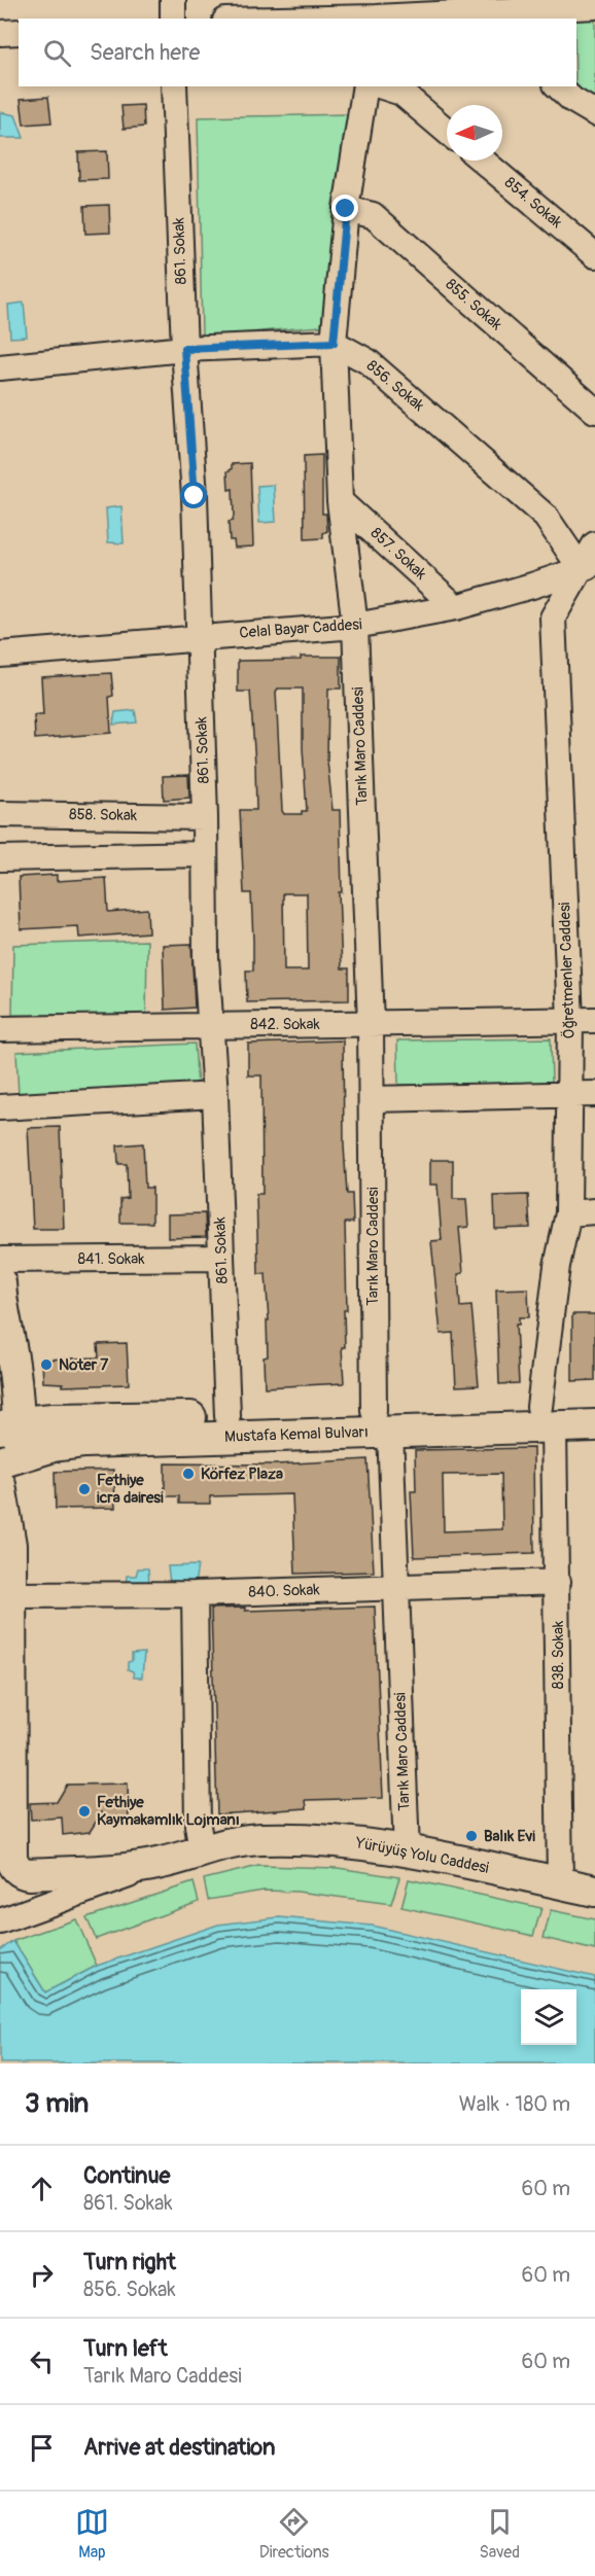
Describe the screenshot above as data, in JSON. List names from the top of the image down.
{
  "streets": {
    "main road": ["Mustafa Kemal Bulvarı", "Yürüyüş Yolu Caddesi"],
    "street": [
      "854. Sokak",
      "861. Sokak",
      "855. Sokak",
      "856. Sokak",
      "857. Sokak",
      "Celal Bayar Caddesi",
      "Tarık Maro Caddesi",
      "858. Sokak",
      "Öğretmenler Caddesi",
      "842. Sokak",
      "841. Sokak",
      "840. Sokak",
      "838. Sokak"
    ]
  },
  "crossings": [
    ["861. Sokak", "Celal Bayar Caddesi"],
    ["861. Sokak", "858. Sokak"],
    ["861. Sokak", "842. Sokak"],
    ["861. Sokak", "841. Sokak"],
    ["861. Sokak", "Mustafa Kemal Bulvarı"],
    ["855. Sokak", "Tarık Maro Caddesi"],
    ["856. Sokak", "Celal Bayar Caddesi"],
    ["856. Sokak", "Tarık Maro Caddesi"],
    ["856. Sokak", "Öğretmenler Caddesi"],
    ["857. Sokak", "Celal Bayar Caddesi"],
    ["857. Sokak", "Tarık Maro Caddesi"],
    ["Celal Bayar Caddesi", "Tarık Maro Caddesi"],
    ["Celal Bayar Caddesi", "Öğretmenler Caddesi"],
    ["Tarık Maro Caddesi", "842. Sokak"],
    ["Tarık Maro Caddesi", "Mustafa Kemal Bulvarı"],
    ["Tarık Maro Caddesi", "840. Sokak"],
    ["Tarık Maro Caddesi", "Yürüyüş Yolu Caddesi"],
    ["Öğretmenler Caddesi", "842. Sokak"],
    ["Öğretmenler Caddesi", "Mustafa Kemal Bulvarı"],
    ["Öğretmenler Caddesi", "838. Sokak"],
    ["Mustafa Kemal Bulvarı", "838. Sokak"],
    ["840. Sokak", "838. Sokak"],
    ["838. Sokak", "Yürüyüş Yolu Caddesi"]
  ],
  "places": [
    "Noter 7",
    "Körfez Plaza",
    "Fethiye icra dairesi",
    "Fethiye Kaymakamlık Lojmanı",
    "Balık Evi"
  ],
  "north": "left",
  "page": {
    "search": "Search here",
    "heading": ["3 min", "Walk · 180 m"],
    "list": [
      ["Continue", "861. Sokak", "60 m"],
      ["Turn right", "856. Sokak", "60 m"],
      ["Turn left", "Tarık Maro Caddesi", "60 m"],
      "Arrive at destination"
    ],
    "nav": ["Map", "Directions", "Saved"]
  }
}
